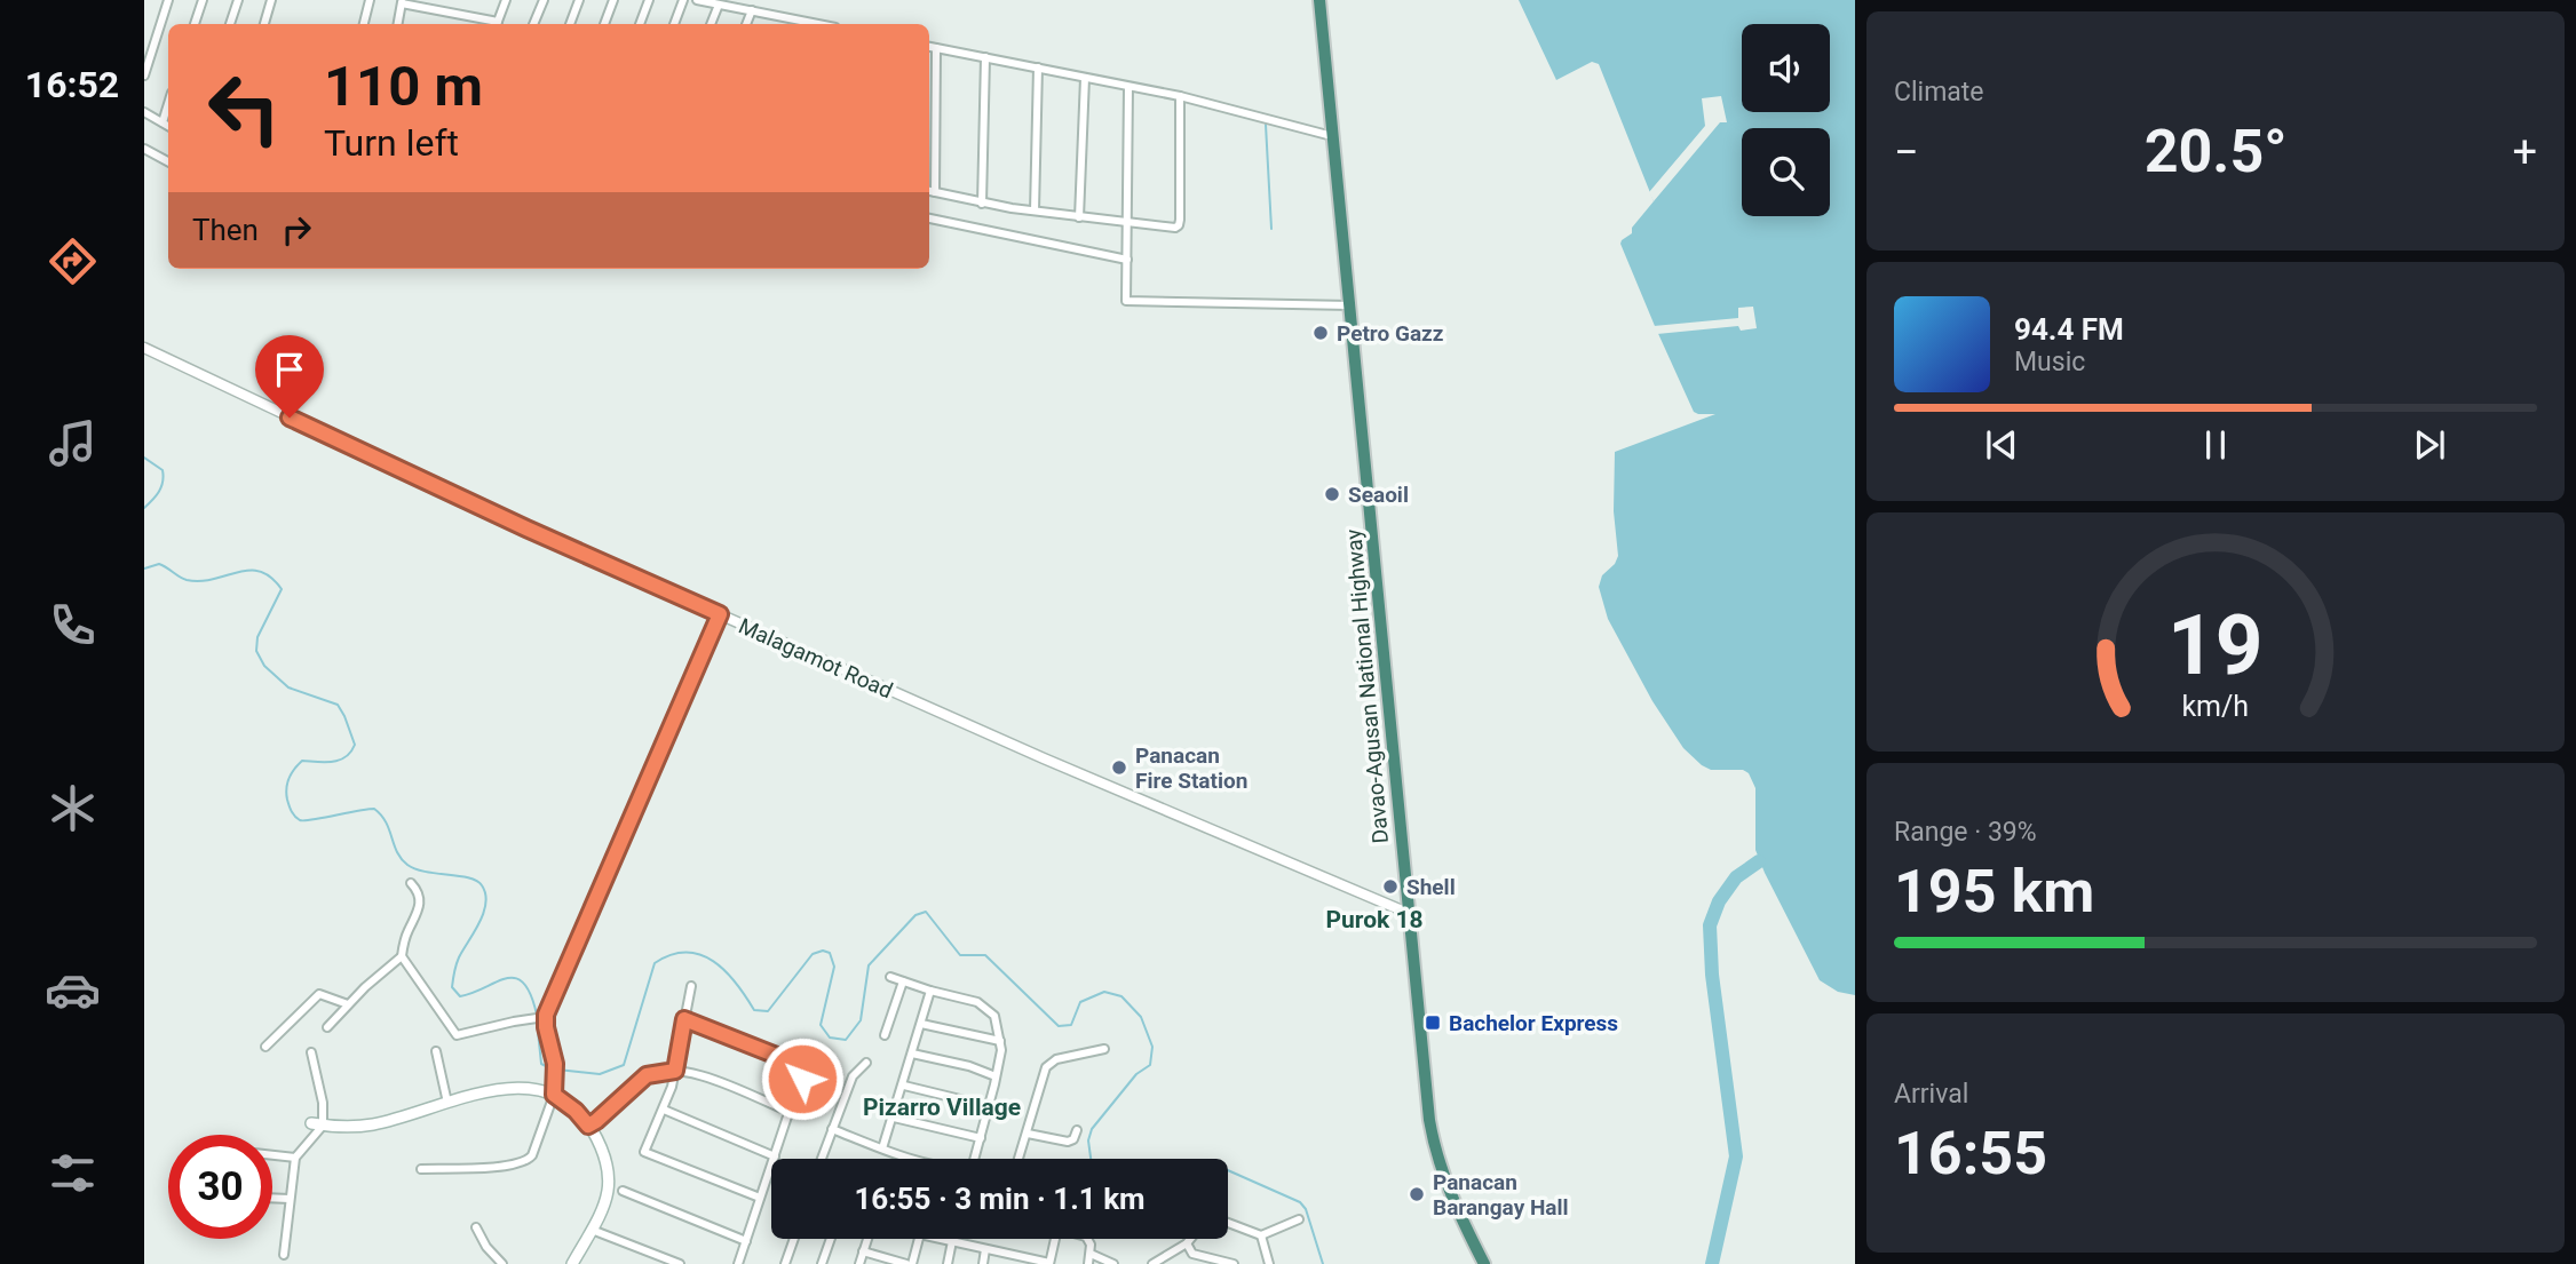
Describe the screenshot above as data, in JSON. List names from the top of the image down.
{
  "streets": {
    "highway": ["Davao-Agusan National Highway"],
    "street": ["Malagamot Road"]
  },
  "crossings": [
    ["Malagamot Road", "Davao-Agusan National Highway"]
  ],
  "districts": ["Purok 18", "Pizarro Village"],
  "places": {
    "other": [
      "Petro Gazz",
      "Seaoil",
      "Panacan Fire Station",
      "Shell",
      "Panacan Barangay Hall"
    ],
    "transit": ["Bachelor Express"]
  },
  "page": {
    "tabs": "16:52",
    "tile": [
      "Climate",
      ["Range · 39%", "195 km"],
      ["Arrival", "16:55"]
    ],
    "turn": ["110 m", "Turn left"],
    "heat": ["−", "20.5°", "+"],
    "then": "Then",
    "song": ["94.4 FM", "Music"],
    "limit": "30",
    "trip": "16:55 · 3 min · 1.1 km",
    "gauge": ["19", "km/h"]
  }
}
